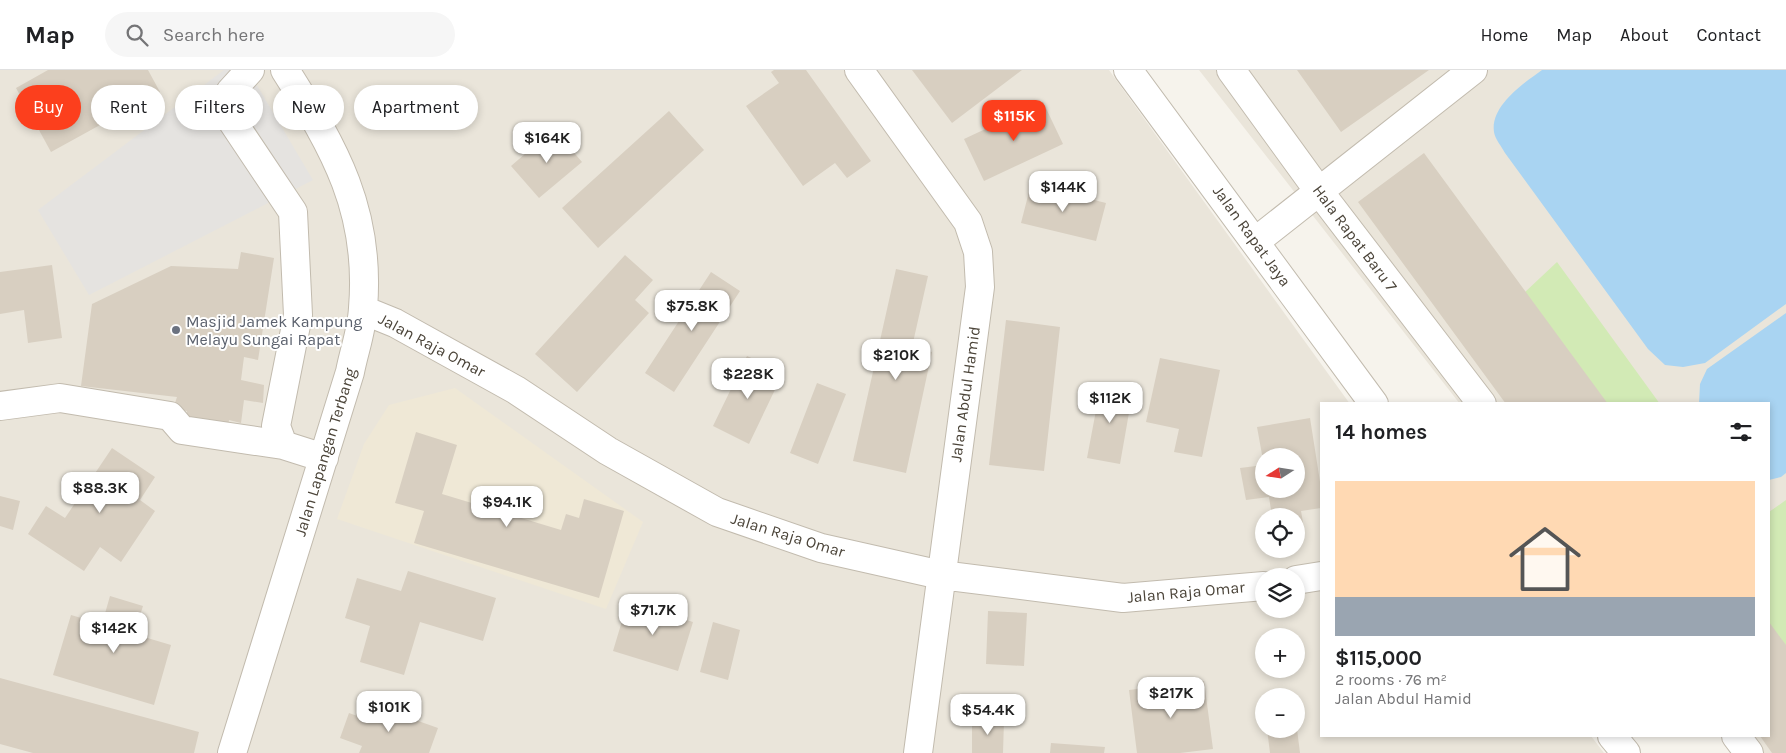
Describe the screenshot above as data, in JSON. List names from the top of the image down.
{
  "streets": {
    "street": [
      "Jalan Rapat Jaya",
      "Hala Rapat Baru 7",
      "Jalan Raja Omar",
      "Jalan Abdul Hamid",
      "Jalan Lapangan Terbang"
    ]
  },
  "crossings": [
    ["Jalan Raja Omar", "Jalan Abdul Hamid"],
    ["Jalan Raja Omar", "Jalan Lapangan Terbang"]
  ],
  "places": ["Masjid Jamek Kampung Melayu Sungai Rapat"],
  "north": "left",
  "page": {
    "header": "Map",
    "search": "Search here",
    "nav": [
      "Home",
      "Map",
      "About",
      "Contact"
    ],
    "chip": [
      "Buy",
      "Rent",
      "Filters",
      "New",
      "Apartment"
    ],
    "price": [
      "$115K",
      "$164K",
      "$144K",
      "$75.8K",
      "$210K",
      "$228K",
      "$112K",
      "$88.3K",
      "$94.1K",
      "$71.7K",
      "$142K",
      "$217K",
      "$101K",
      "$54.4K"
    ],
    "heading": "14 homes",
    "map_buttons": ["+", "−"],
    "list": [
      {
        "name": "$115,000",
        "note": "2 rooms · 76 m² · Jalan Abdul Hamid"
      }
    ]
  }
}
